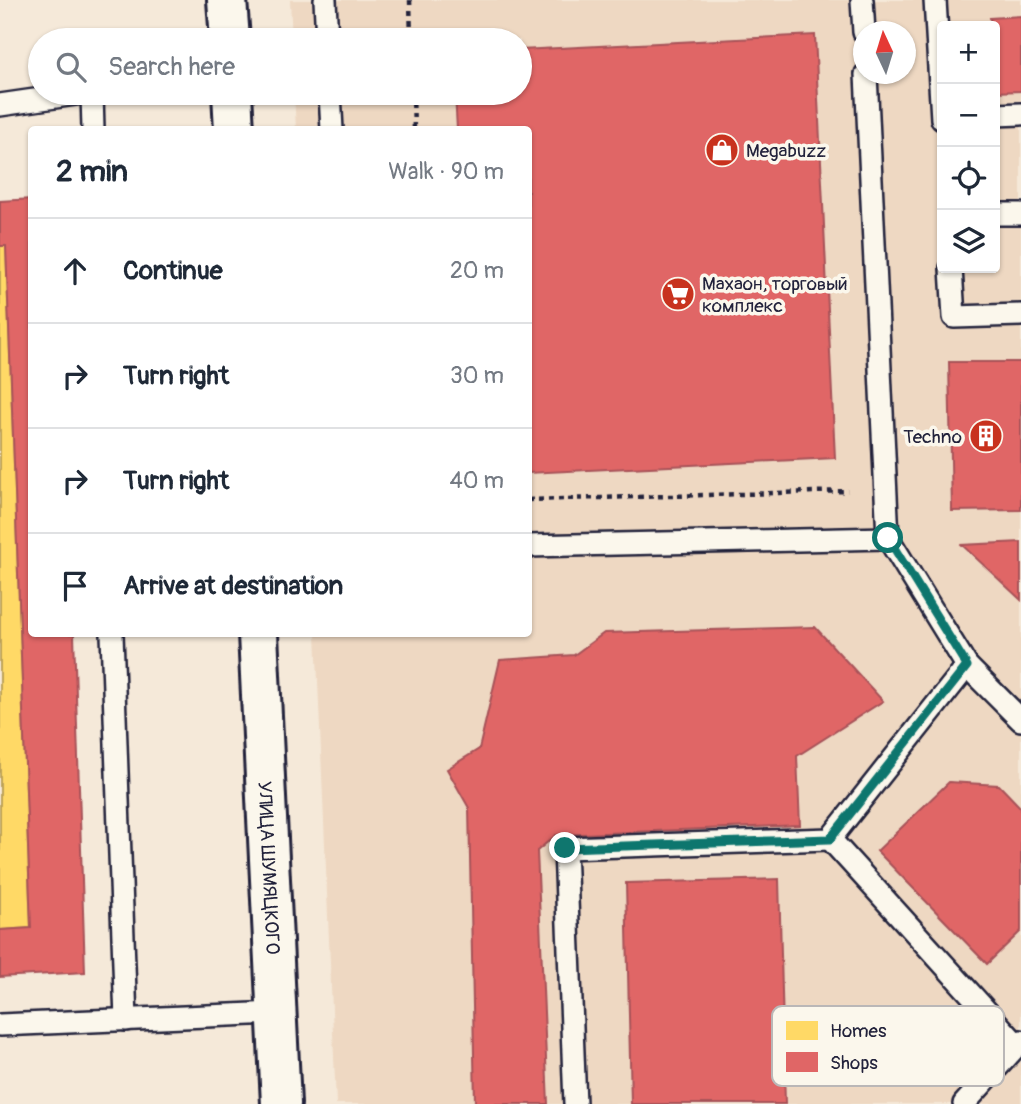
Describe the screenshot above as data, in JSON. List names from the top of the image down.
{
  "streets": {
    "street": ["УЛИЦА ШУМЯЦКОГО"]
  },
  "places": {
    "shop": ["Megabuzz"],
    "supermarket": ["Махаон, торговый комплекс"],
    "building": ["Techno"]
  },
  "legend": ["Homes", "Shops"],
  "north": "top",
  "page": {
    "map_buttons": ["+", "−"],
    "search": "Search here",
    "heading": ["2 min", "Walk · 90 m"],
    "list": [
      ["Continue", "20 m"],
      ["Turn right", "30 m"],
      ["Turn right", "40 m"],
      "Arrive at destination"
    ]
  }
}
